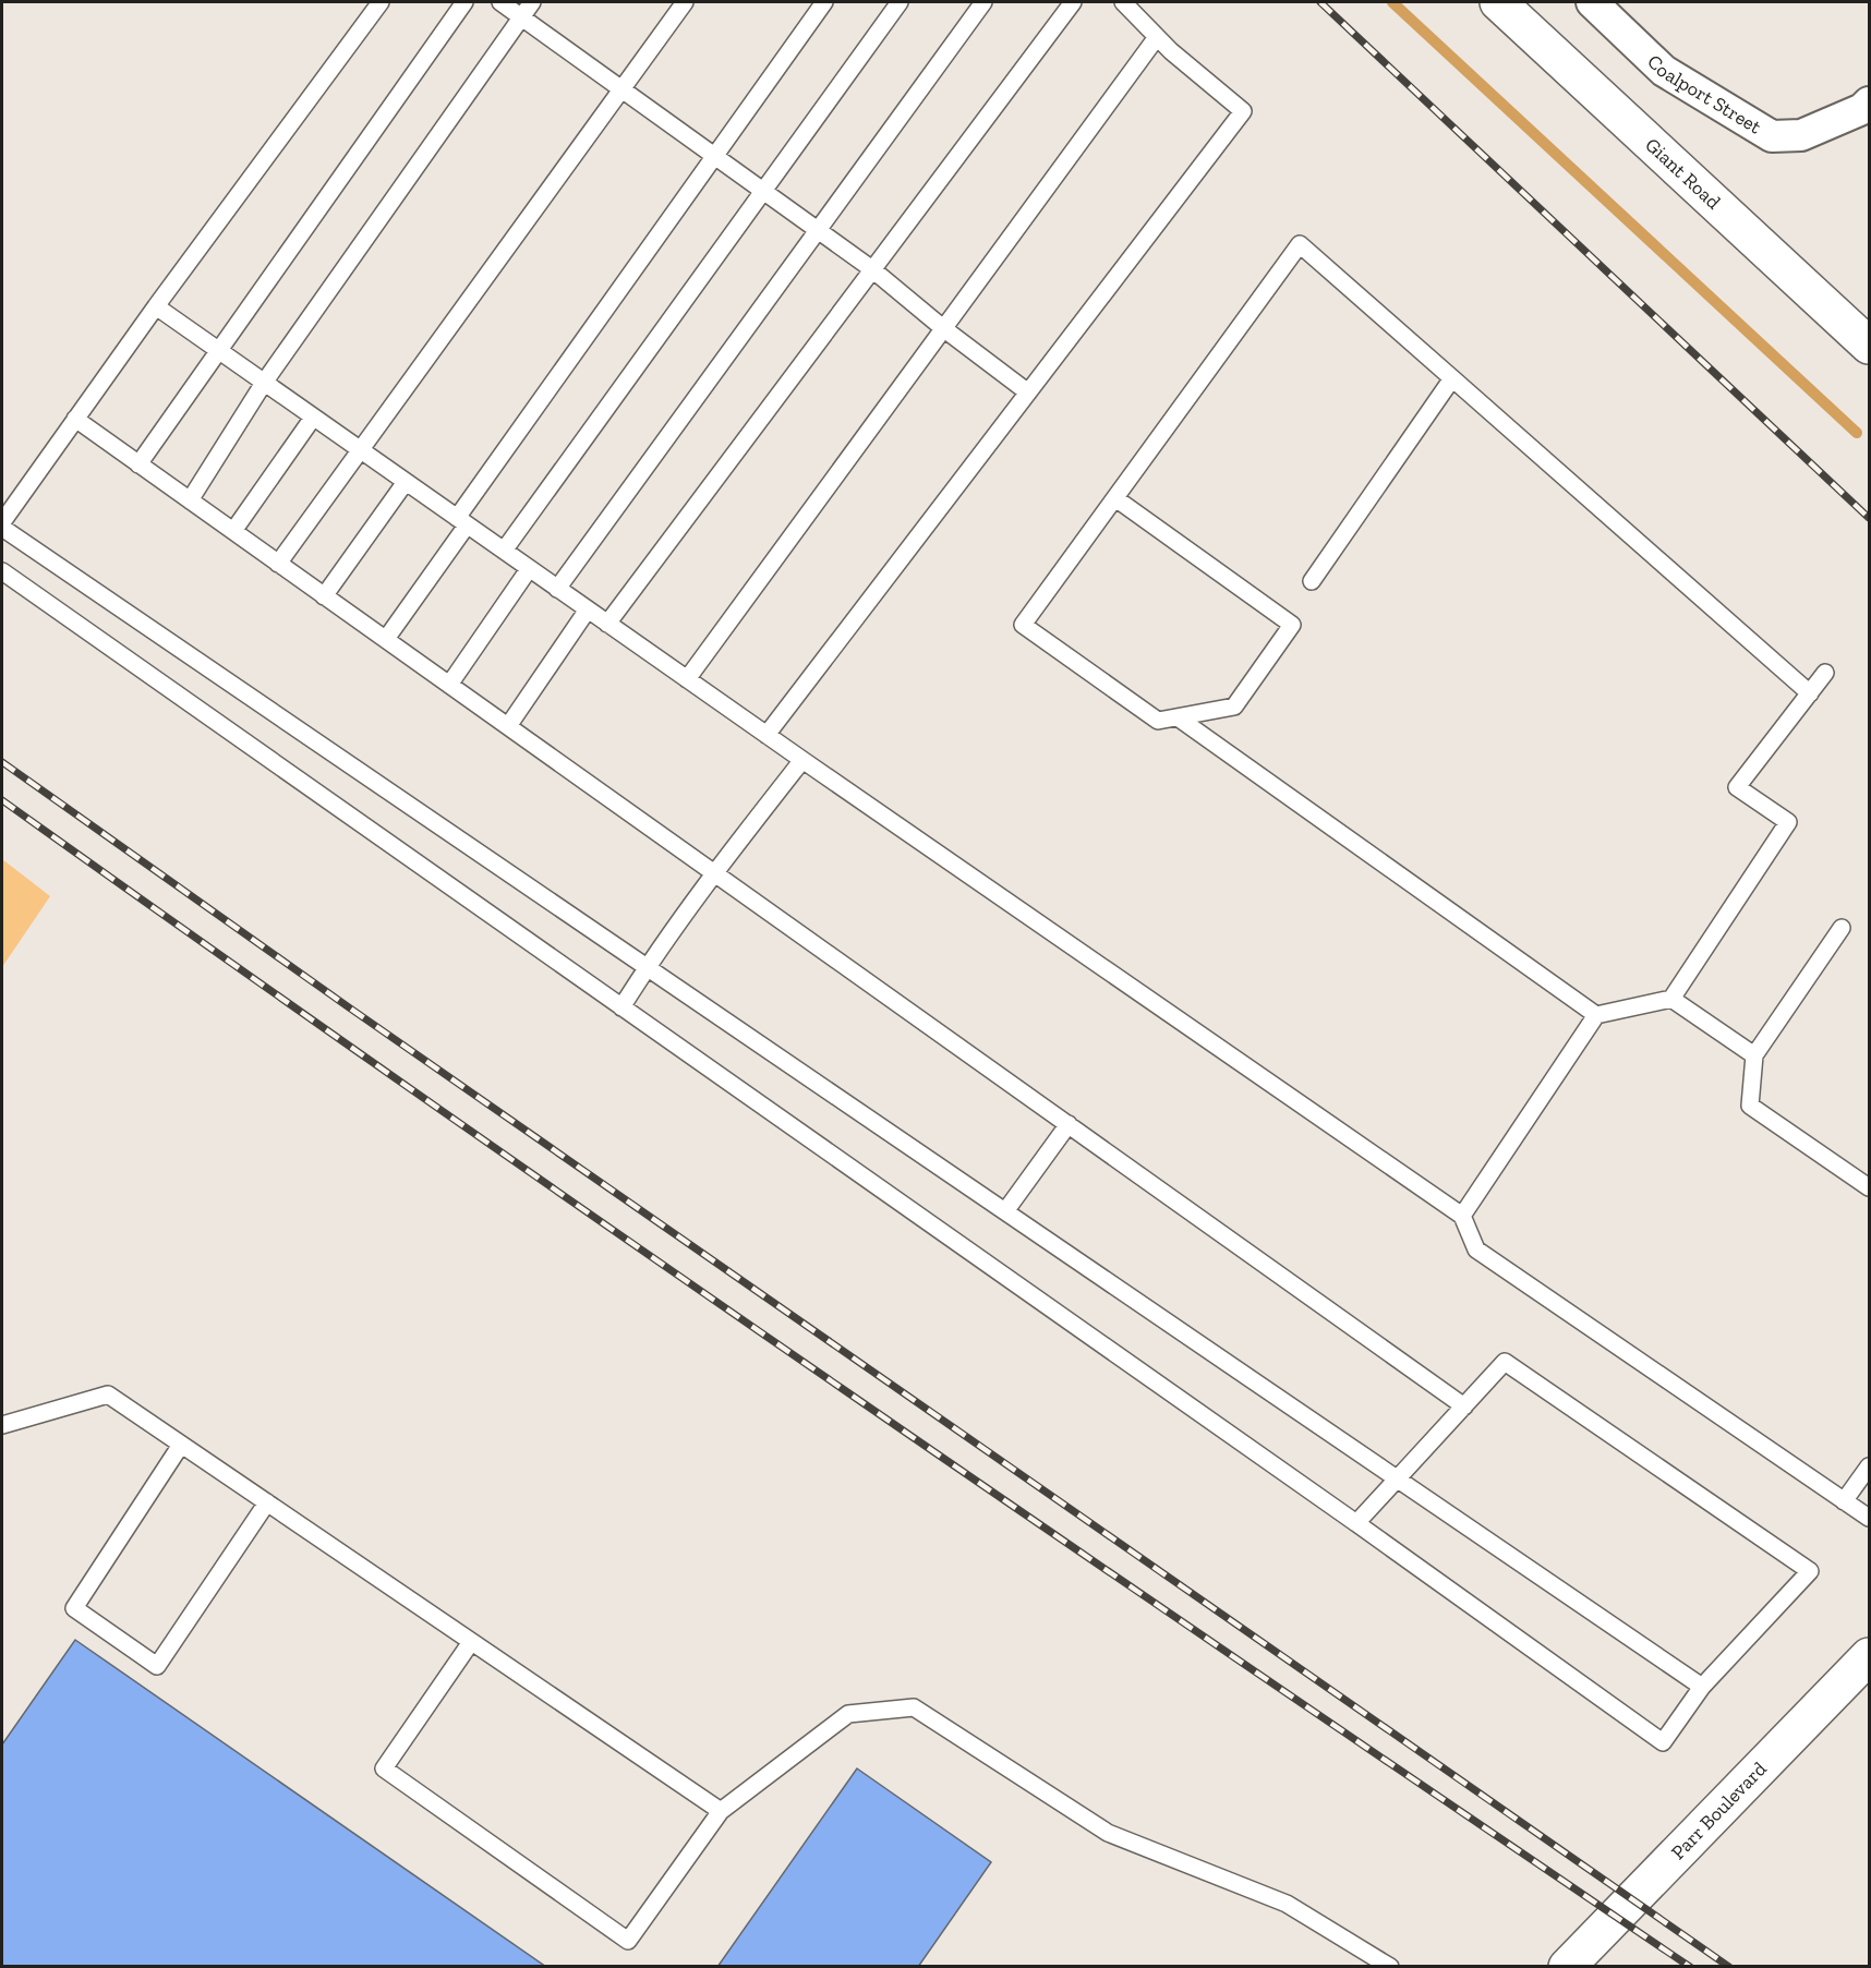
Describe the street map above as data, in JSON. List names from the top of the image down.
{
  "streets": {
    "street": ["Coalport Street", "Giant Road", "Parr Boulevard"]
  }
}
